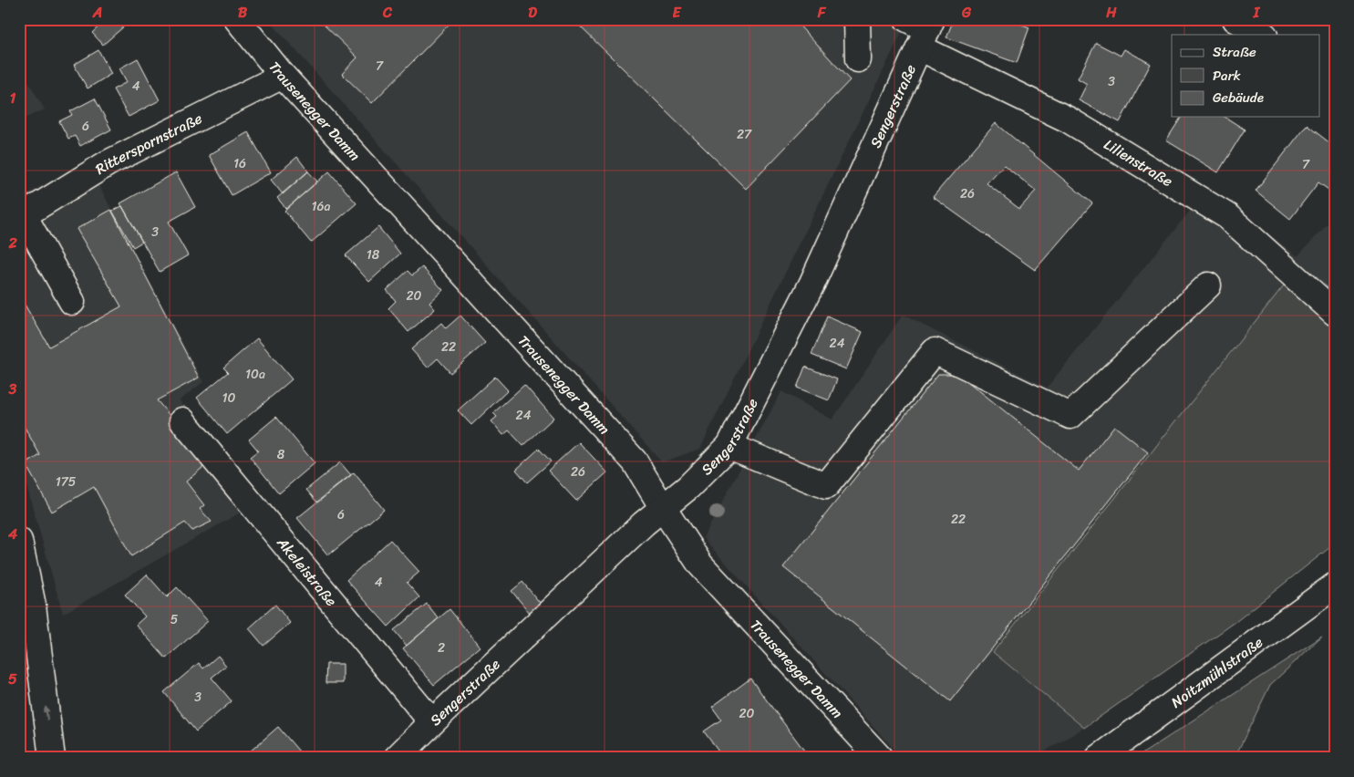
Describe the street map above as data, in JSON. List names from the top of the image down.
{
  "streets": {
    "street": [
      "Sengerstraße",
      "Trausenegger Damm",
      "Ritterspornstraße",
      "Lilienstraße",
      "Akeleistraße",
      "Noitzmühlstraße"
    ]
  },
  "crossings": [
    ["Sengerstraße", "Trausenegger Damm"],
    ["Sengerstraße", "Lilienstraße"],
    ["Sengerstraße", "Akeleistraße"],
    ["Trausenegger Damm", "Ritterspornstraße"]
  ],
  "house_numbers": [
    "7",
    "3",
    "4",
    "6",
    "27",
    "16",
    "7",
    "26",
    "16a",
    "3",
    "18",
    "20",
    "24",
    "22",
    "10a",
    "10",
    "24",
    "8",
    "26",
    "175",
    "6",
    "22",
    "4",
    "5",
    "2",
    "3",
    "20"
  ],
  "legend": ["Straße", "Park", "Gebäude"],
  "grid": {
    "columns": [
      "A",
      "B",
      "C",
      "D",
      "E",
      "F",
      "G",
      "H",
      "I"
    ],
    "rows": [
      "1",
      "2",
      "3",
      "4",
      "5"
    ]
  }
}
